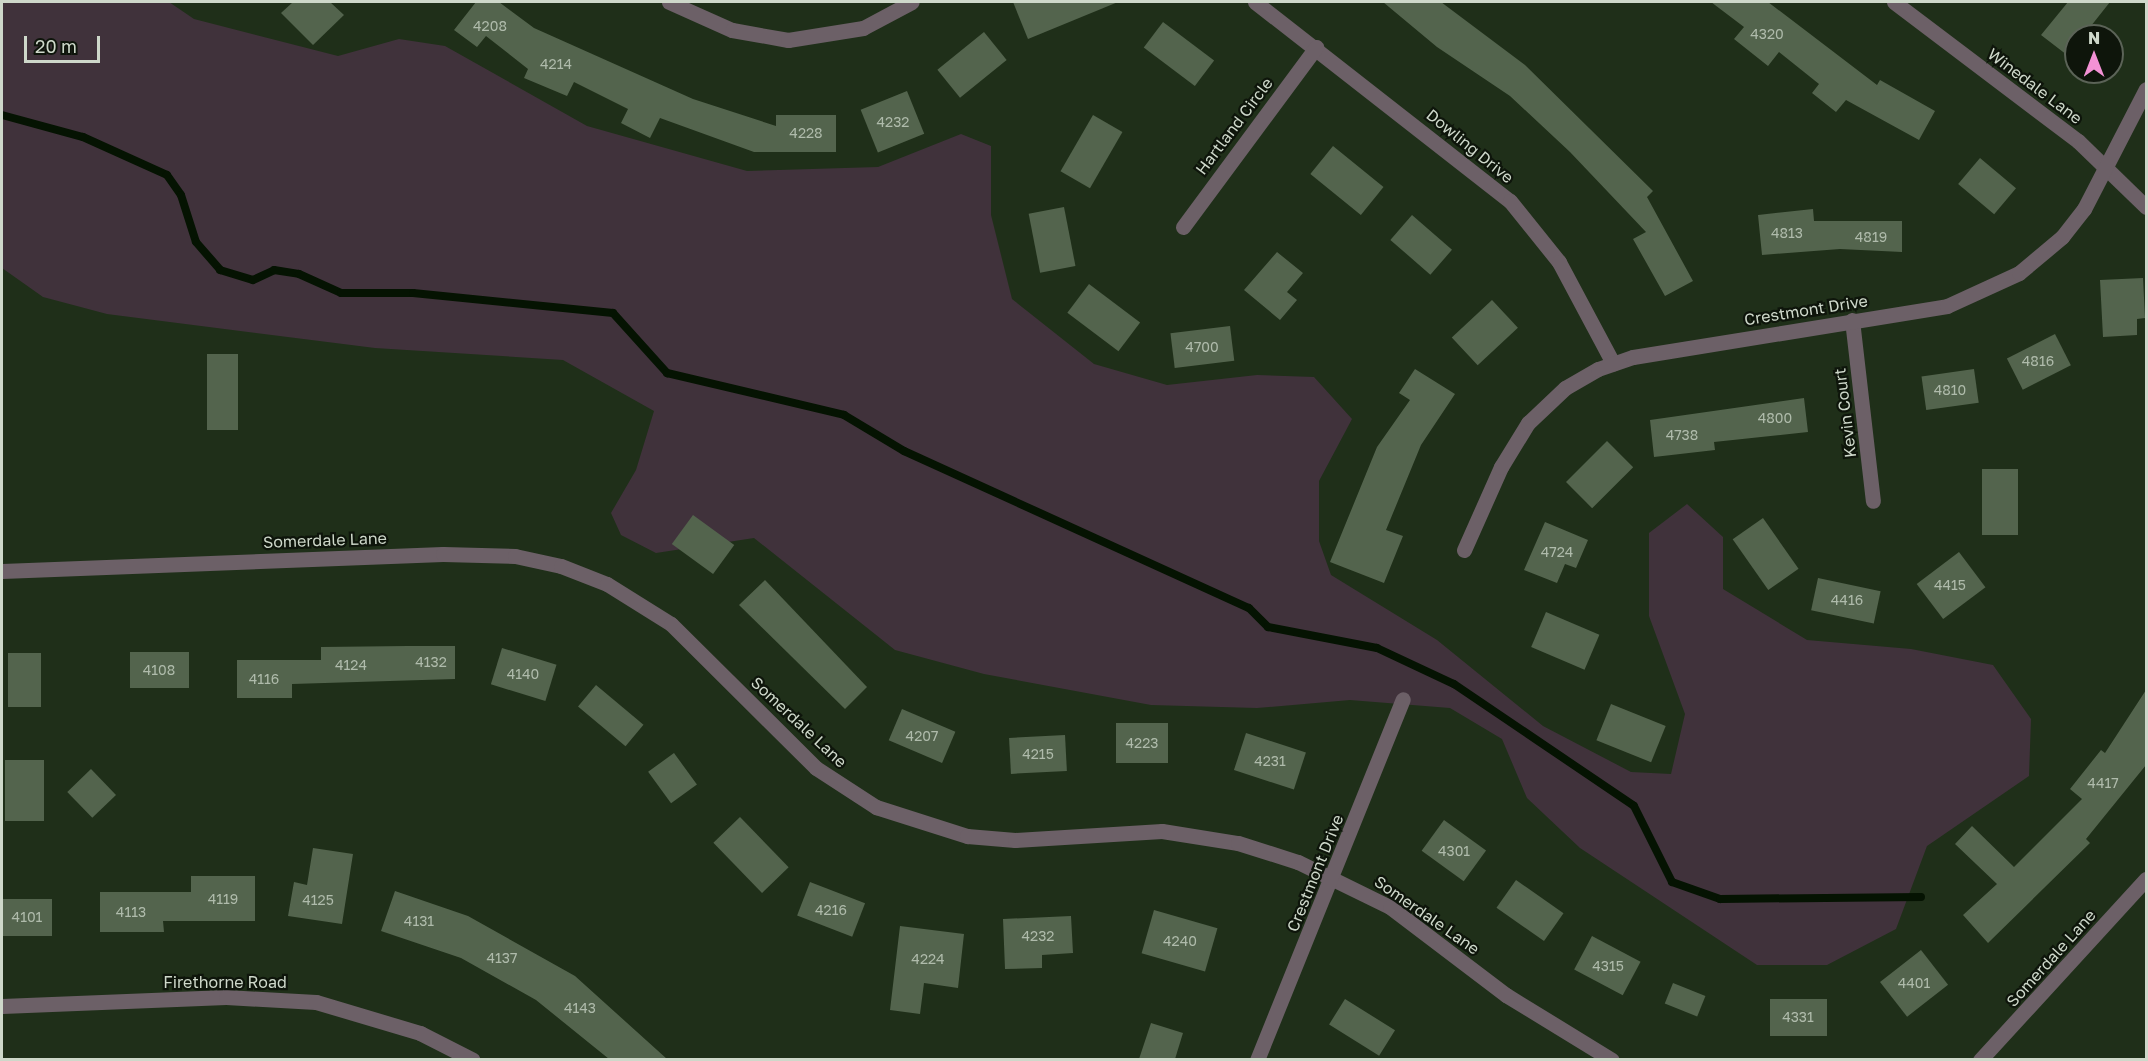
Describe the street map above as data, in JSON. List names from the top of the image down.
{
  "streets": {
    "street": [
      "Winedale Lane",
      "Hartland Circle",
      "Dowling Drive",
      "Crestmont Drive",
      "Kevin Court",
      "Somerdale Lane",
      "Firethorne Road"
    ]
  },
  "crossings": [
    ["Winedale Lane", "Crestmont Drive"],
    ["Hartland Circle", "Dowling Drive"],
    ["Dowling Drive", "Crestmont Drive"],
    ["Crestmont Drive", "Kevin Court"],
    ["Crestmont Drive", "Somerdale Lane"]
  ],
  "house_numbers": [
    "4208",
    "4320",
    "4214",
    "4232",
    "4228",
    "4813",
    "4819",
    "4700",
    "4816",
    "4810",
    "4800",
    "4738",
    "4724",
    "4415",
    "4416",
    "4132",
    "4124",
    "4108",
    "4140",
    "4116",
    "4207",
    "4223",
    "4215",
    "4231",
    "4417",
    "4301",
    "4119",
    "4125",
    "4216",
    "4113",
    "4101",
    "4131",
    "4232",
    "4240",
    "4137",
    "4224",
    "4315",
    "4401",
    "4143",
    "4331"
  ],
  "scale_bar": "20 m",
  "north": "top"
}
